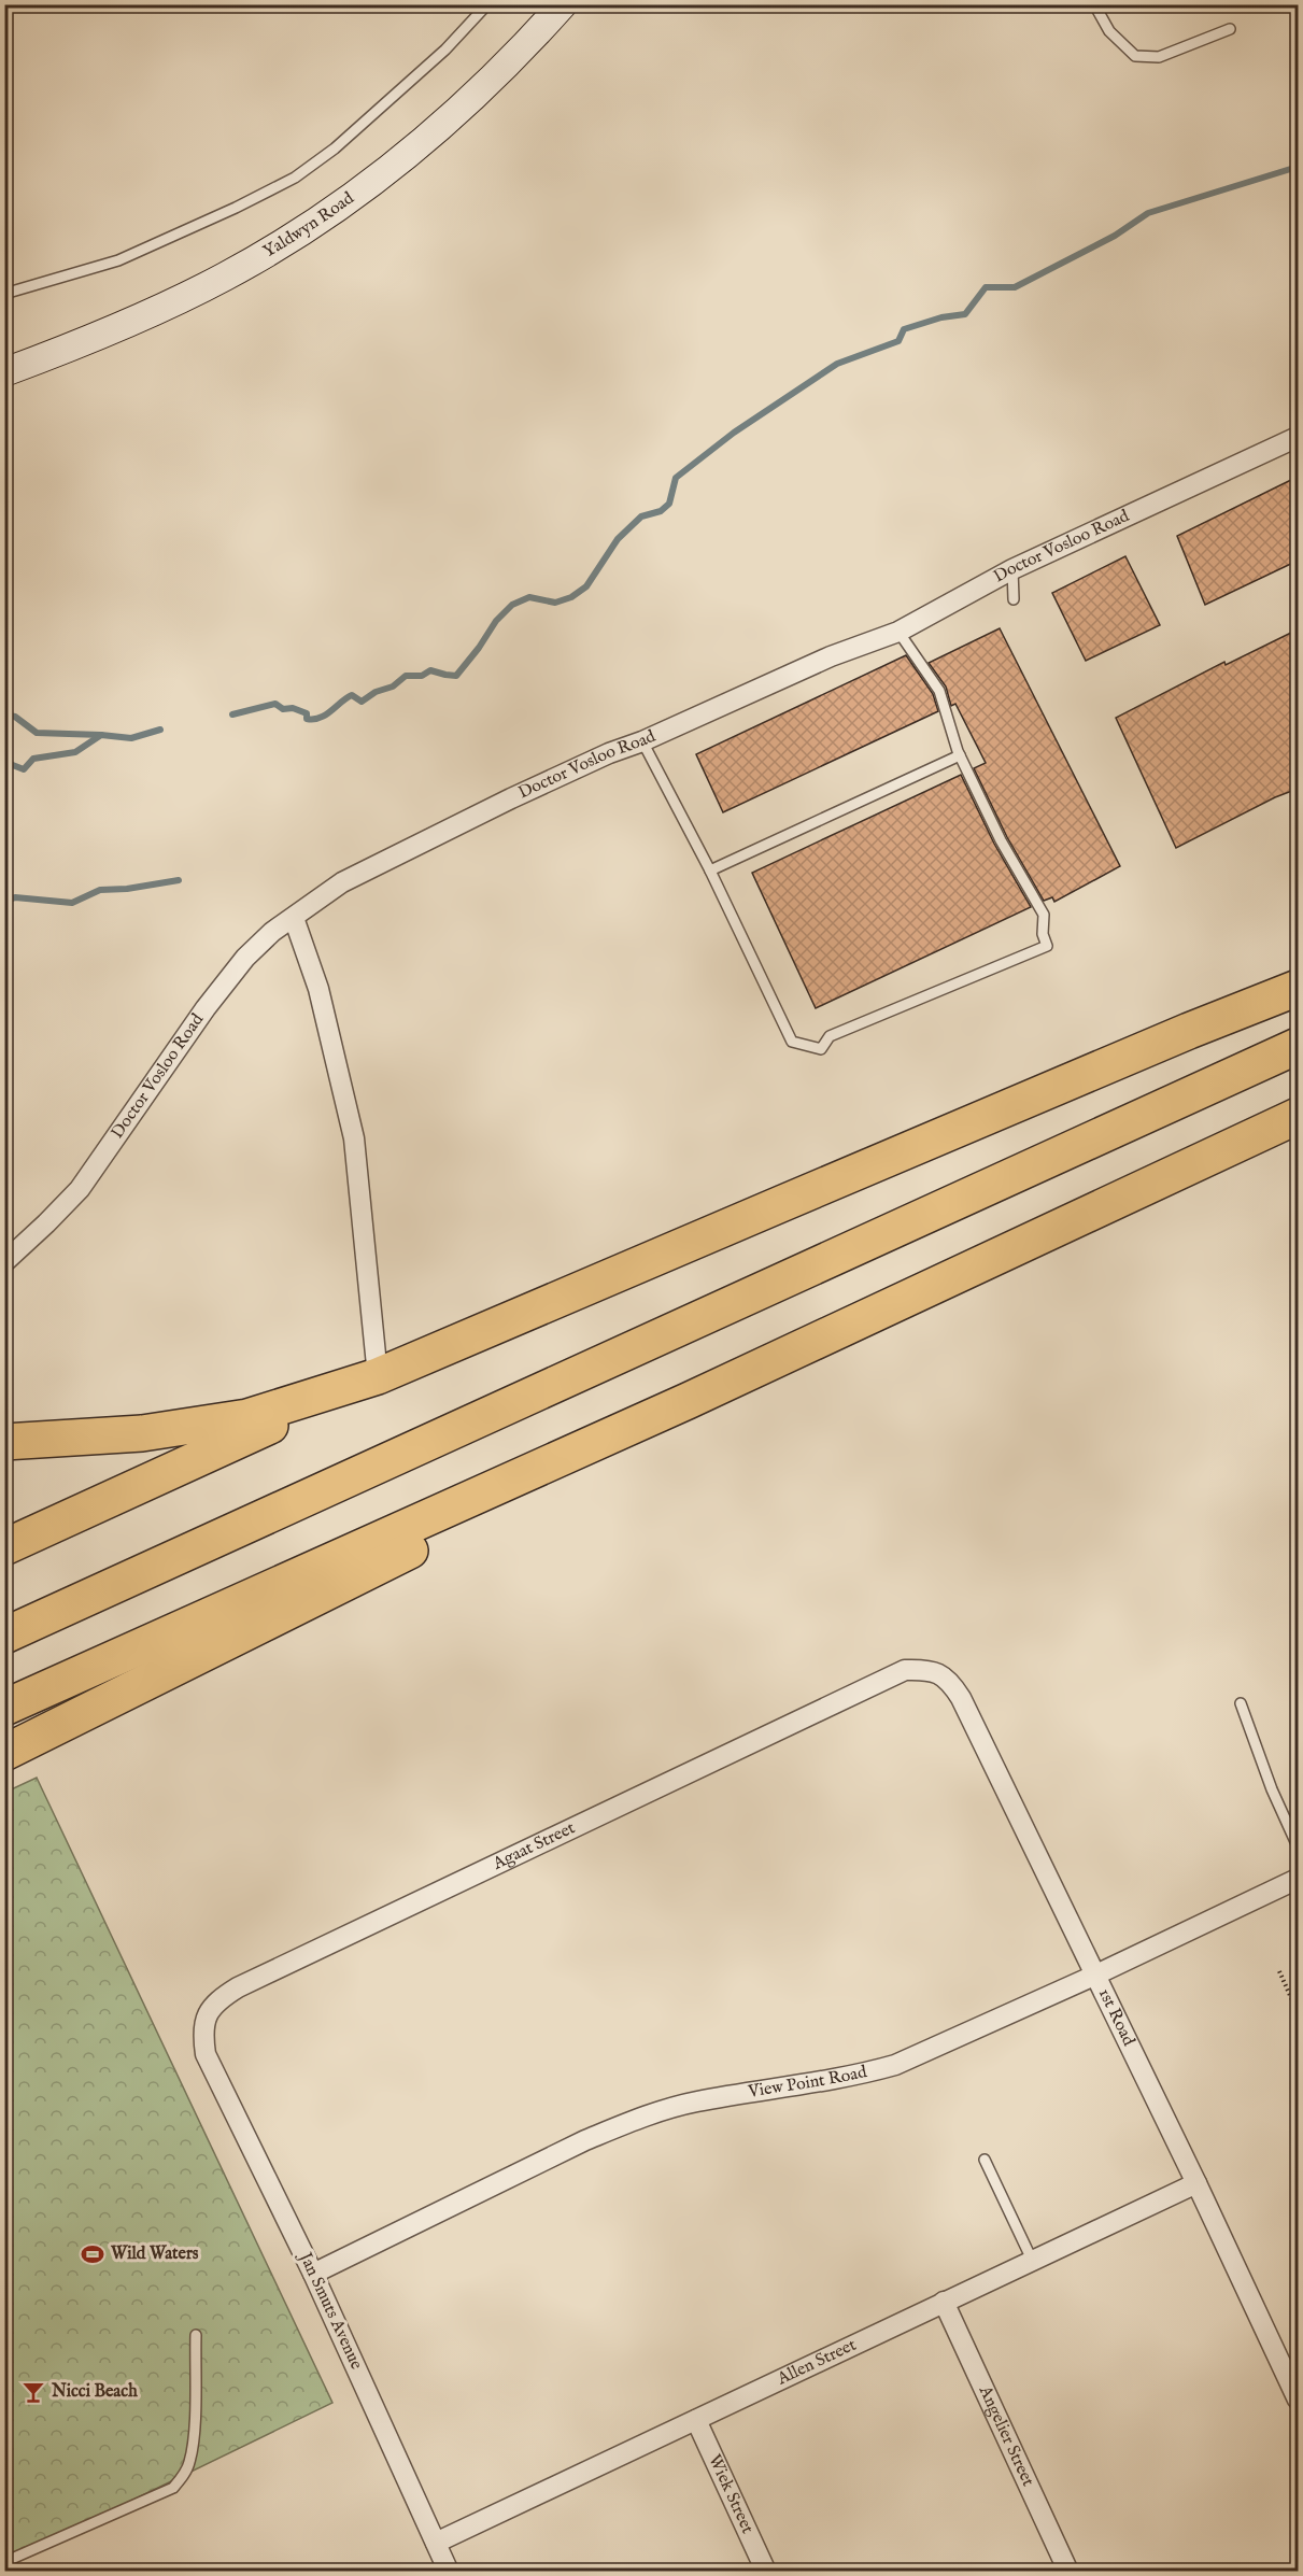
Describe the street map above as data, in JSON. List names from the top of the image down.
{
  "streets": {
    "main road": ["Yaldwyn Road"],
    "street": [
      "Doctor Vosloo Road",
      "Agaat Street",
      "1st Road",
      "View Point Road",
      "Jan Smuts Avenue",
      "Allen Street",
      "Angelier Street",
      "Wiek Street"
    ]
  },
  "crossings": [
    ["Agaat Street", "1st Road"],
    ["Agaat Street", "Jan Smuts Avenue"],
    ["1st Road", "View Point Road"],
    ["1st Road", "Allen Street"],
    ["View Point Road", "Jan Smuts Avenue"],
    ["Jan Smuts Avenue", "Allen Street"],
    ["Allen Street", "Angelier Street"],
    ["Allen Street", "Wiek Street"]
  ],
  "places": {
    "sports": ["Wild Waters"],
    "bar": ["Nicci Beach"]
  }
}
